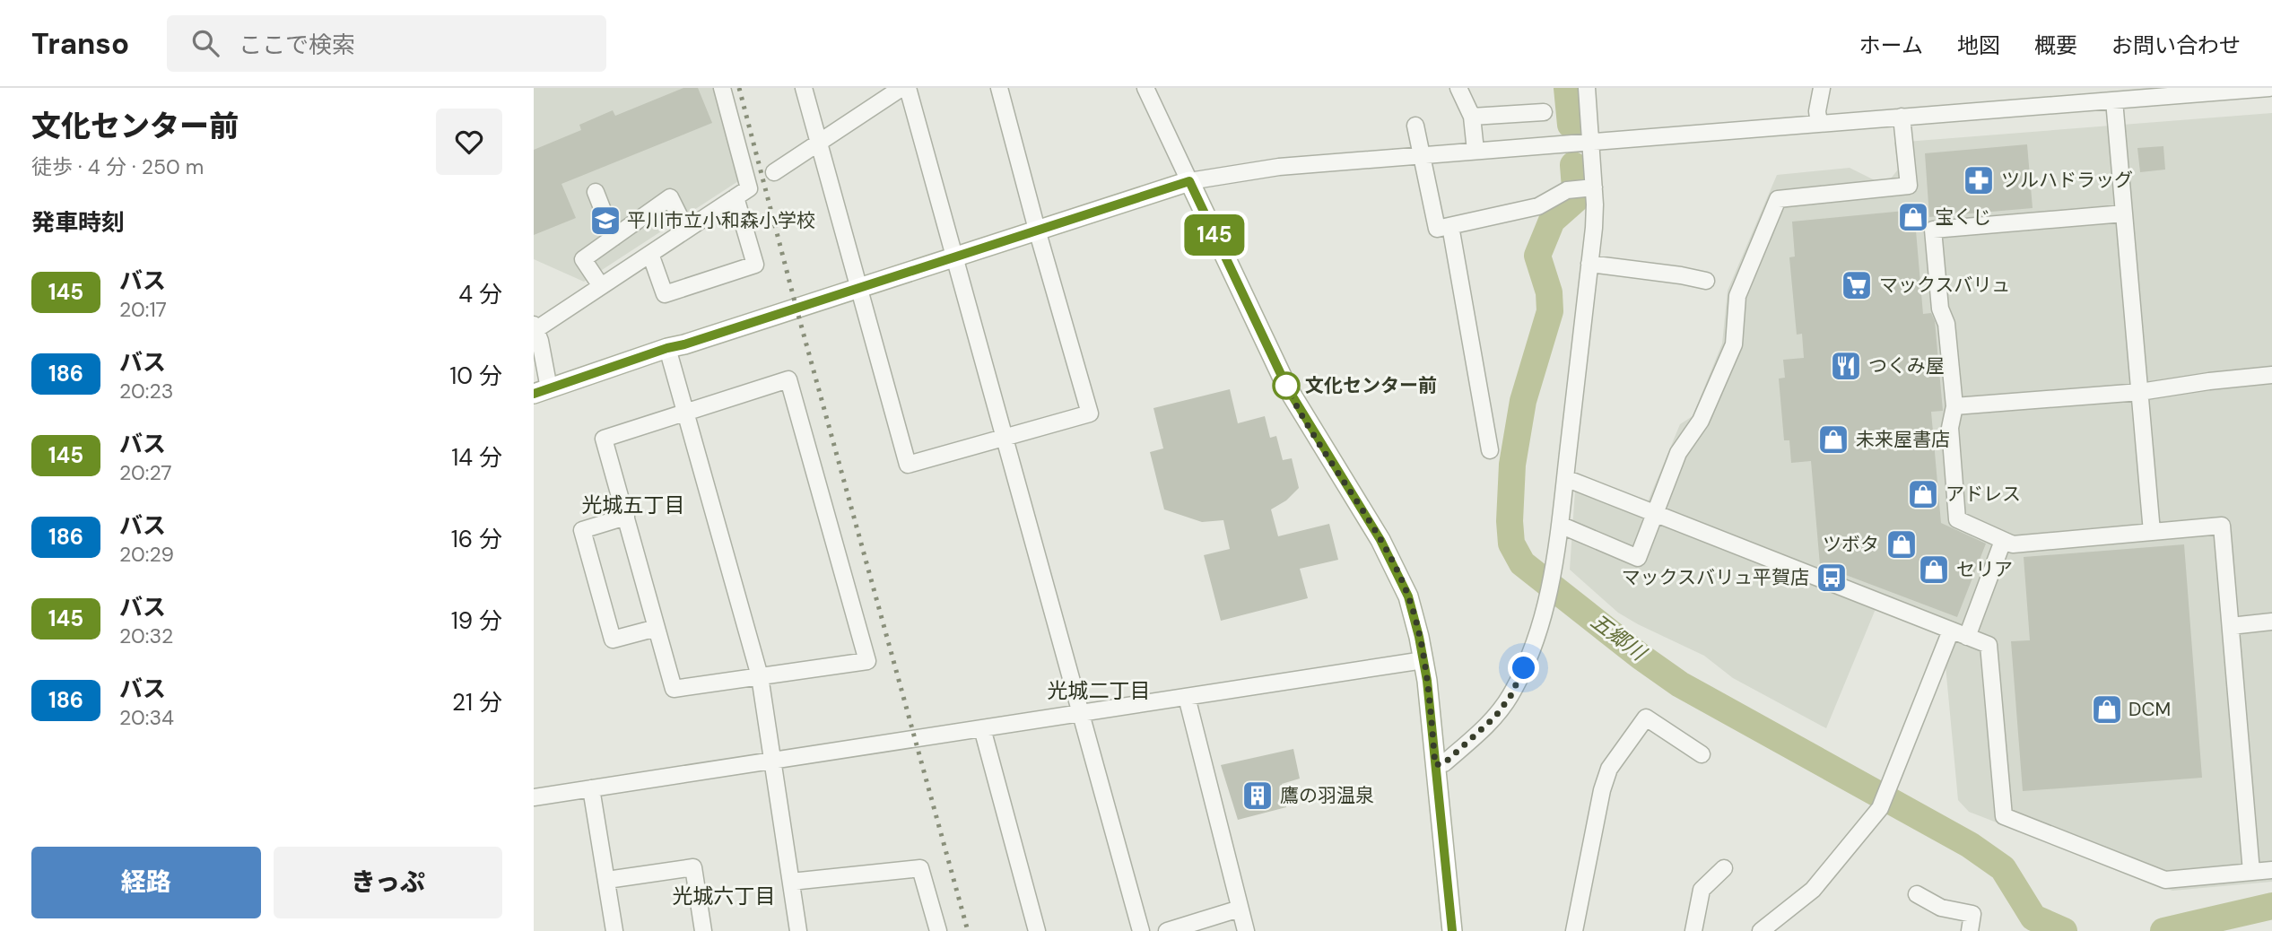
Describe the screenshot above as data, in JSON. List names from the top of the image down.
{
  "districts": ["光城五丁目", "光城二丁目", "光城六丁目"],
  "water": ["五郷川"],
  "places": {
    "pharmacy": ["ツルハドラッグ"],
    "shop": [
      "宝くじ",
      "未来屋書店",
      "アドレス",
      "ツボタ",
      "セリア",
      "DCM"
    ],
    "school or university": ["平川市立小和森小学校"],
    "supermarket": ["マックスバリュ"],
    "restaurant": ["つくみ屋"],
    "other": ["文化センター前"],
    "bus stop": ["マックスバリュ平賀店"],
    "building": ["鷹の羽温泉"]
  },
  "lines": ["bus line 145"],
  "page": {
    "header": "Transo",
    "search": "ここで検索",
    "nav": [
      "ホーム",
      "地図",
      "概要",
      "お問い合わせ"
    ],
    "heading": [
      ["文化センター前", "徒歩 · 4 分 · 250 m"],
      "発車時刻"
    ],
    "on_map": "145",
    "list": [
      {
        "mark": "145",
        "name": "バス",
        "note": "20:17",
        "value": "4 分"
      },
      {
        "mark": "186",
        "name": "バス",
        "note": "20:23",
        "value": "10 分"
      },
      {
        "mark": "145",
        "name": "バス",
        "note": "20:27",
        "value": "14 分"
      },
      {
        "mark": "186",
        "name": "バス",
        "note": "20:29",
        "value": "16 分"
      },
      {
        "mark": "145",
        "name": "バス",
        "note": "20:32",
        "value": "19 分"
      },
      {
        "mark": "186",
        "name": "バス",
        "note": "20:34",
        "value": "21 分"
      }
    ],
    "buttons": ["経路", "きっぷ"]
  }
}
